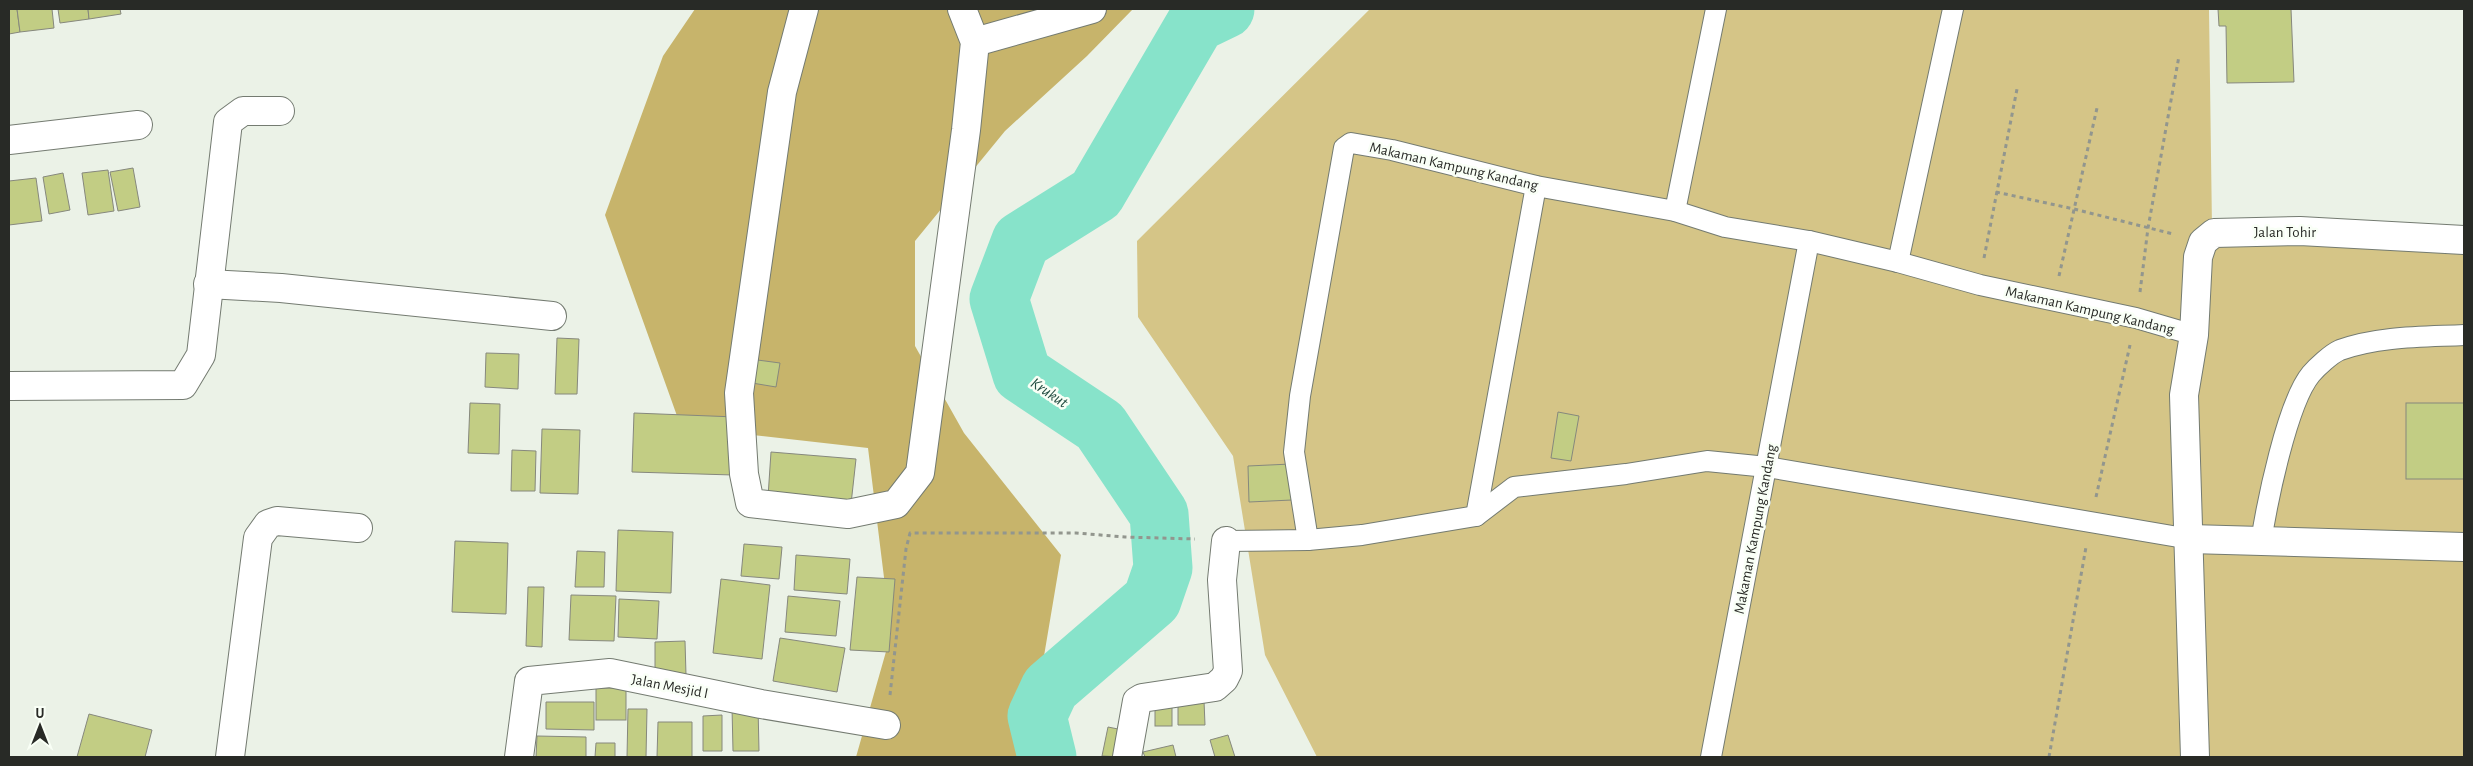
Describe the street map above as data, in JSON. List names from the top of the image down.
{
  "streets": {
    "street": ["Makaman Kampung Kandang", "Jalan Tohir", "Jalan Mesjid I"]
  },
  "water": ["Krukut"],
  "north": "top"
}
